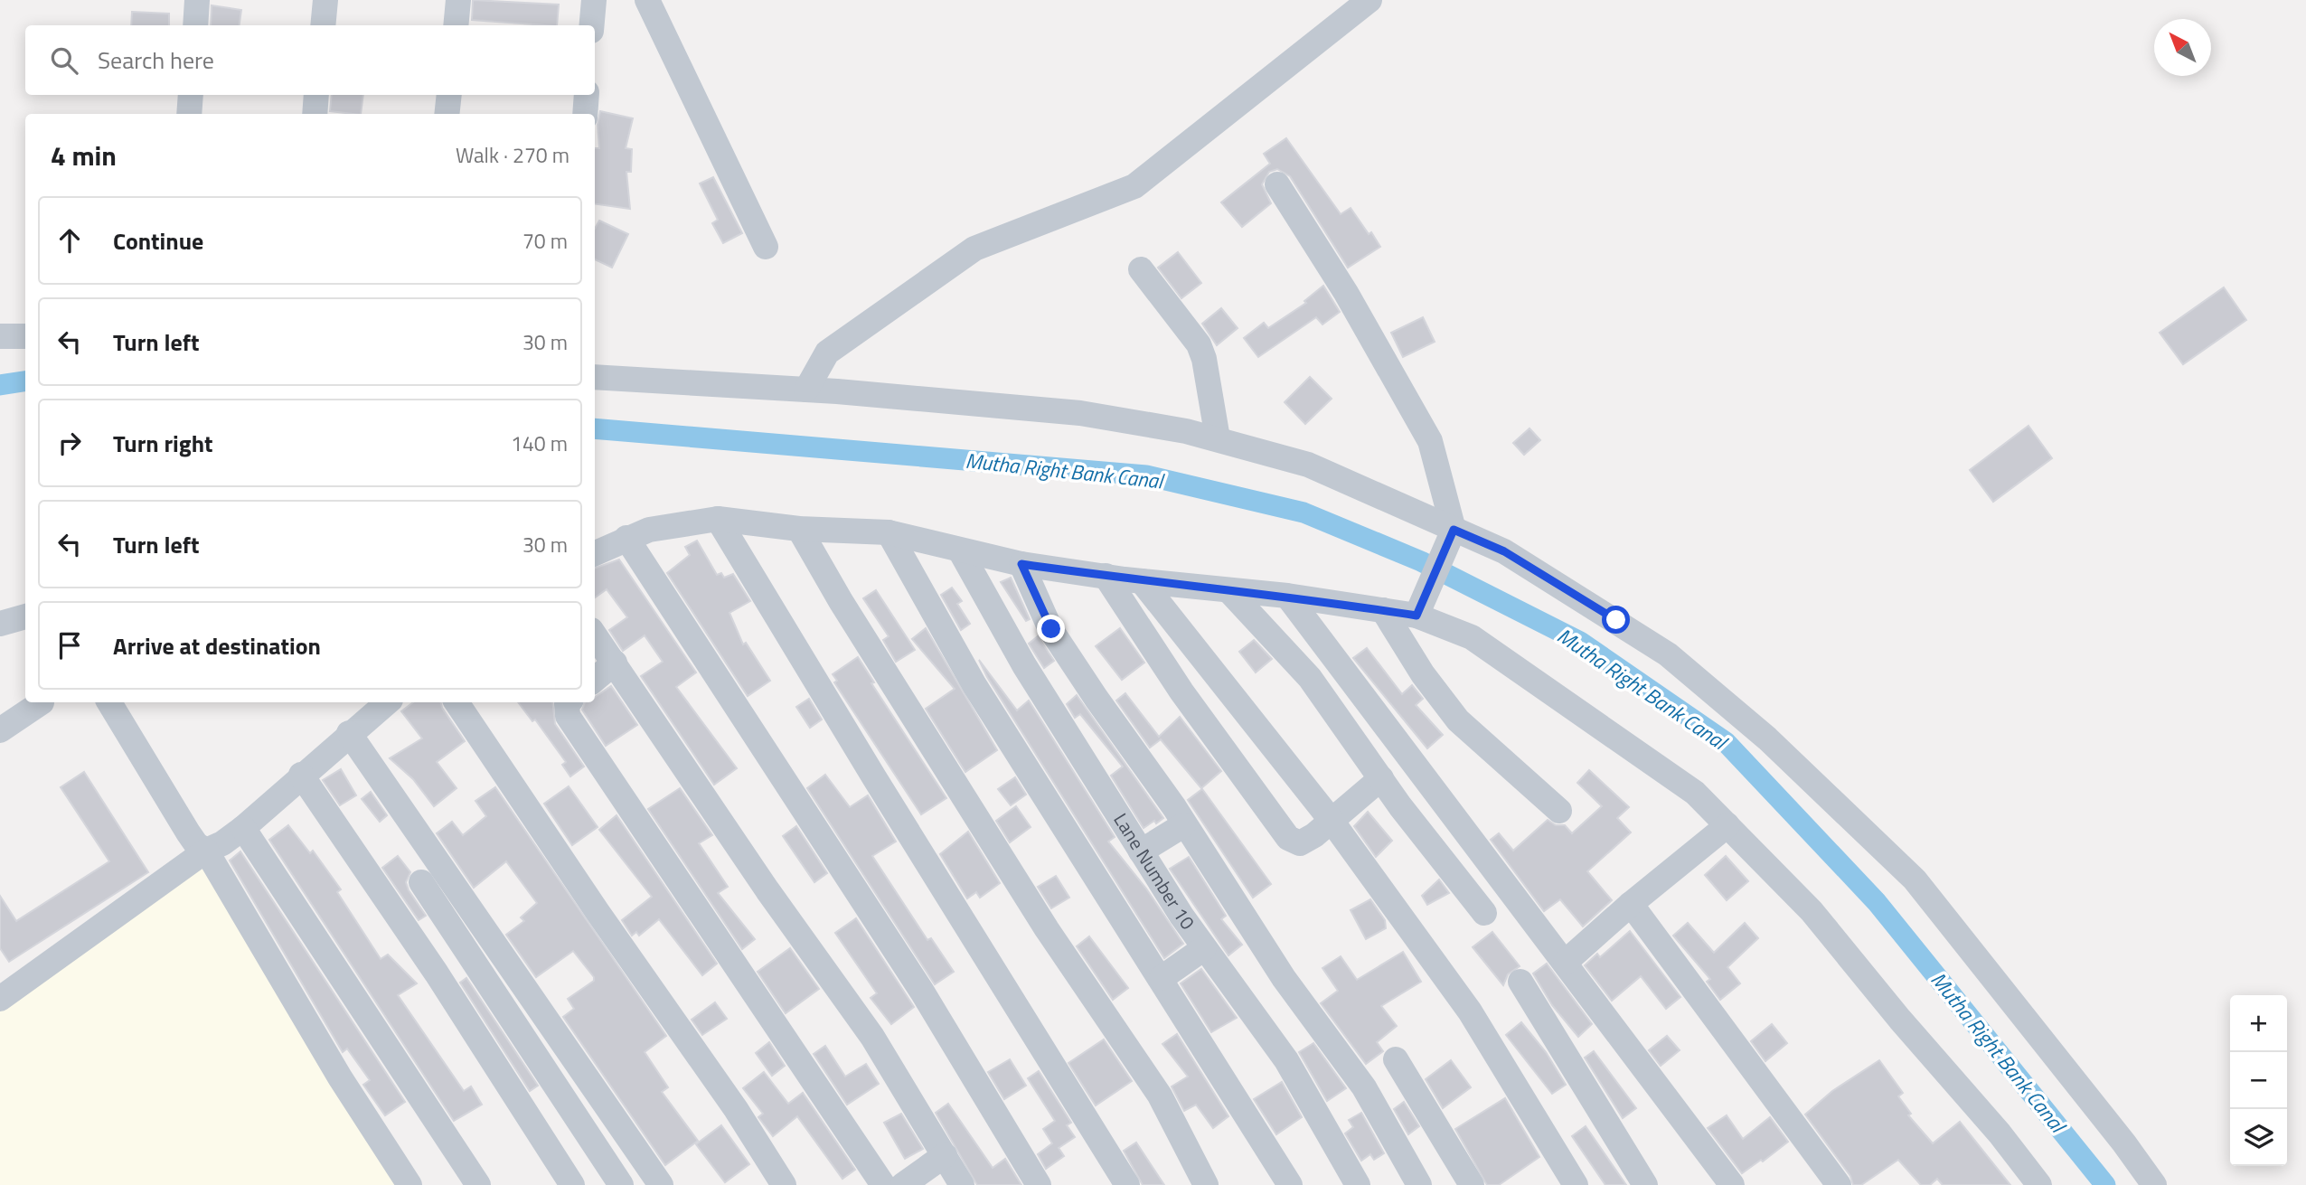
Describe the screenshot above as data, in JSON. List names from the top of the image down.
{
  "streets": {
    "street": ["Lane Number 10"]
  },
  "water": ["Mutha Right Bank Canal"],
  "north": "top left",
  "page": {
    "search": "Search here",
    "heading": ["4 min", "Walk · 270 m"],
    "list": [
      ["Continue", "70 m"],
      ["Turn left", "30 m"],
      ["Turn right", "140 m"],
      ["Turn left", "30 m"],
      "Arrive at destination"
    ],
    "map_buttons": ["+", "−"]
  }
}
